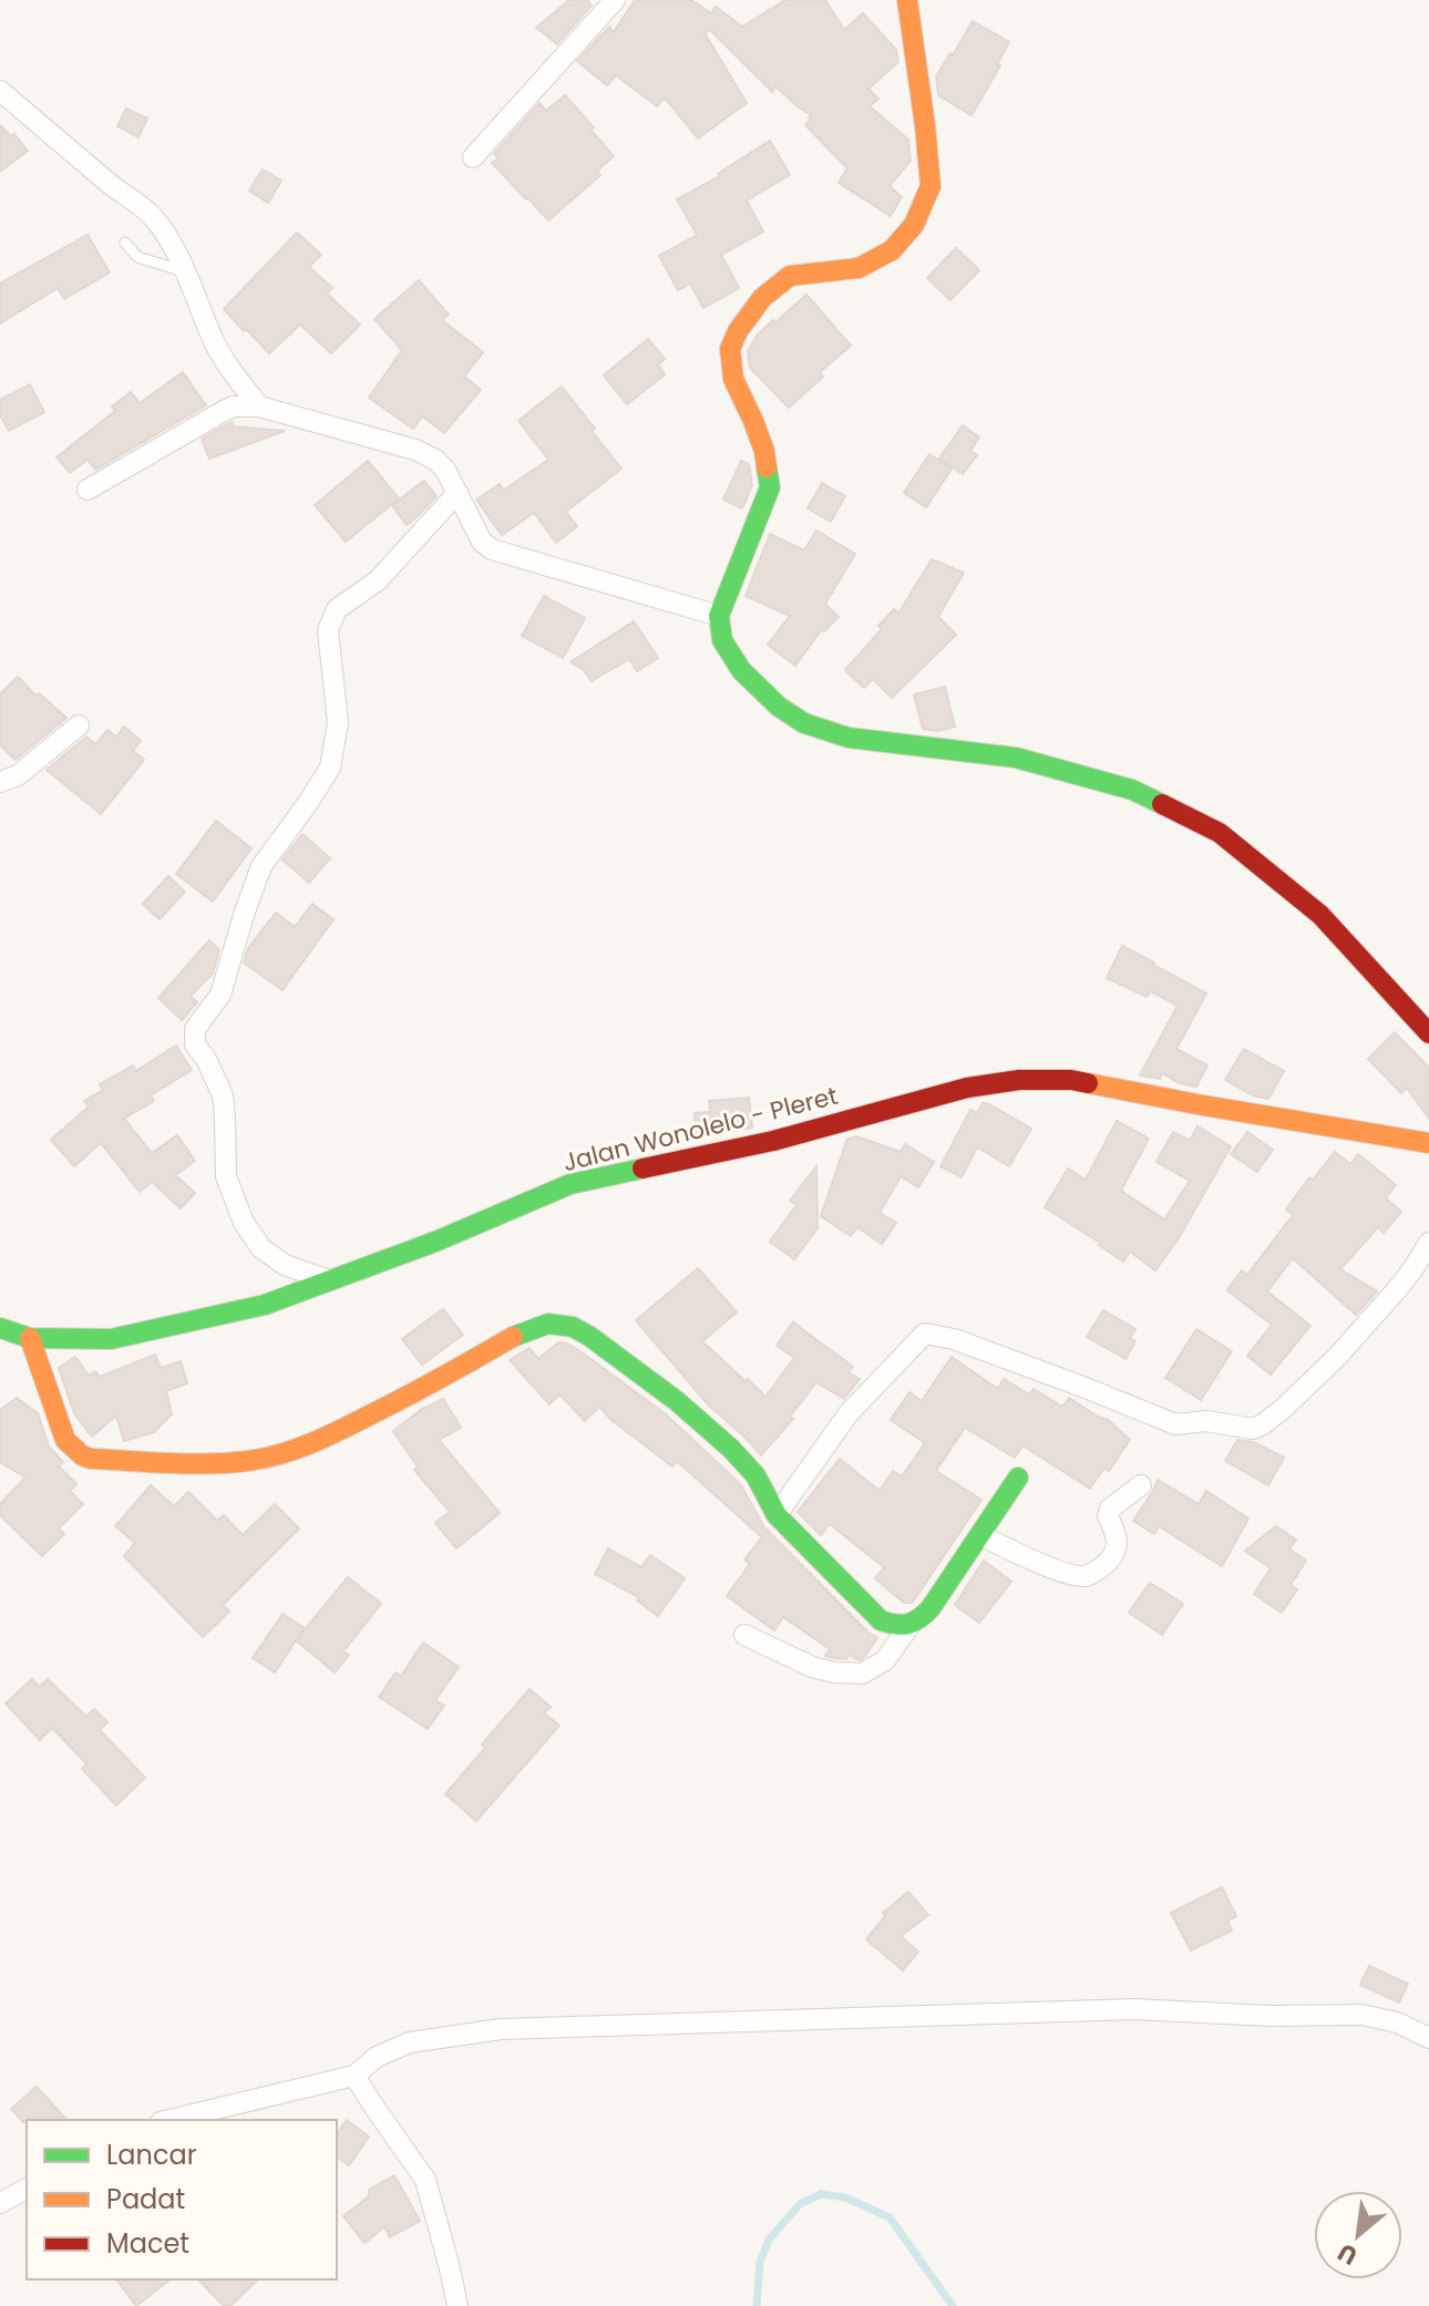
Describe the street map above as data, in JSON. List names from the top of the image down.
{
  "streets": {
    "street": ["Jalan Wonolelo - Pleret"]
  },
  "legend": ["Lancar", "Padat", "Macet"],
  "north": "bottom left"
}
